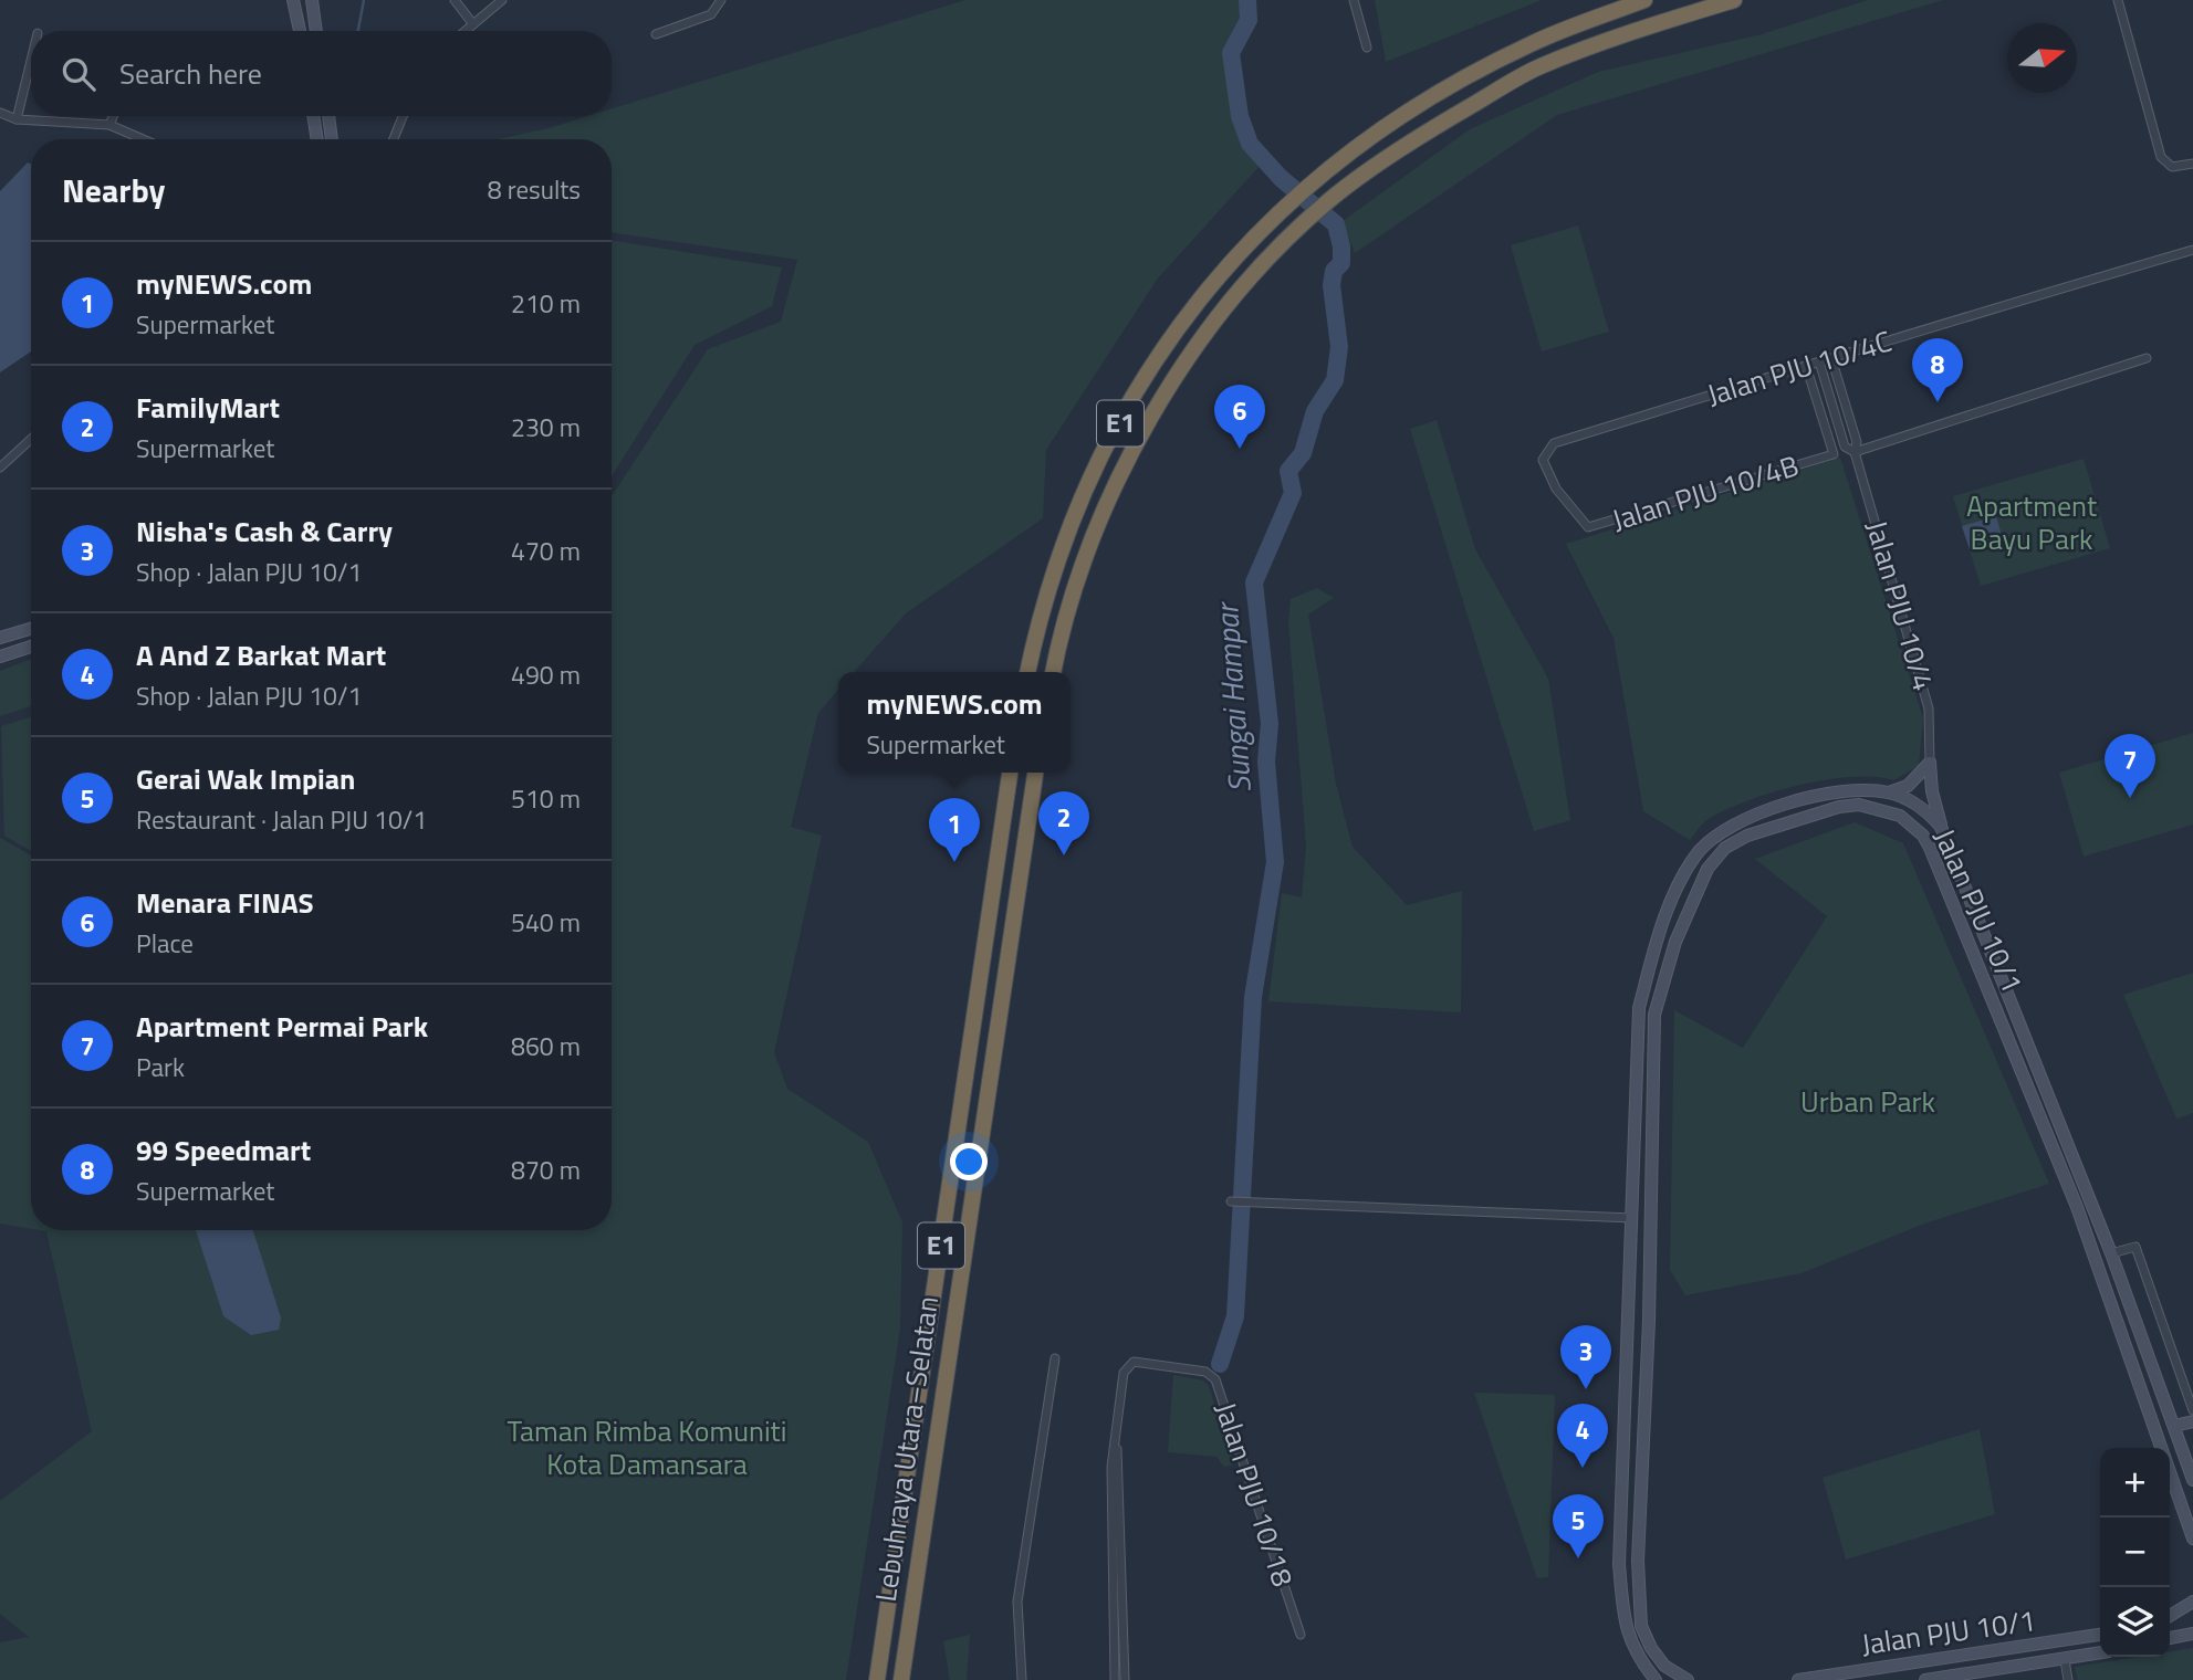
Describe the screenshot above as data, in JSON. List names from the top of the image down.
{
  "streets": {
    "highway": ["E1", "Lebuhraya Utara–Selatan"],
    "street": [
      "Jalan PJU 10/4C",
      "Jalan PJU 10/4B",
      "Jalan PJU 10/4",
      "Jalan PJU 10/1",
      "Jalan PJU 10/18"
    ]
  },
  "crossings": [
    ["Jalan PJU 10/4C", "Jalan PJU 10/4B"],
    ["Jalan PJU 10/4C", "Jalan PJU 10/4"]
  ],
  "water": ["Sungai Hampar"],
  "parks": ["Apartment Bayu Park", "Urban Park", "Taman Rimba Komuniti Kota Damansara"],
  "north": "right",
  "page": {
    "search": "Search here",
    "heading": ["Nearby", "8 results"],
    "list": [
      {
        "mark": "1",
        "name": "myNEWS.com",
        "note": "Supermarket",
        "value": "210 m"
      },
      {
        "mark": "2",
        "name": "FamilyMart",
        "note": "Supermarket",
        "value": "230 m"
      },
      {
        "mark": "3",
        "name": "Nisha's Cash & Carry",
        "note": "Shop · Jalan PJU 10/1",
        "value": "470 m"
      },
      {
        "mark": "4",
        "name": "A And Z Barkat Mart",
        "note": "Shop · Jalan PJU 10/1",
        "value": "490 m"
      },
      {
        "mark": "5",
        "name": "Gerai Wak Impian",
        "note": "Restaurant · Jalan PJU 10/1",
        "value": "510 m"
      },
      {
        "mark": "6",
        "name": "Menara FINAS",
        "note": "Place",
        "value": "540 m"
      },
      {
        "mark": "7",
        "name": "Apartment Permai Park",
        "note": "Park",
        "value": "860 m"
      },
      {
        "mark": "8",
        "name": "99 Speedmart",
        "note": "Supermarket",
        "value": "870 m"
      }
    ],
    "pins": [
      "8",
      "6",
      "7",
      "2",
      "1",
      "3",
      "4",
      "5"
    ],
    "popup": ["myNEWS.com", "Supermarket"],
    "map_buttons": ["+", "−"]
  }
}
